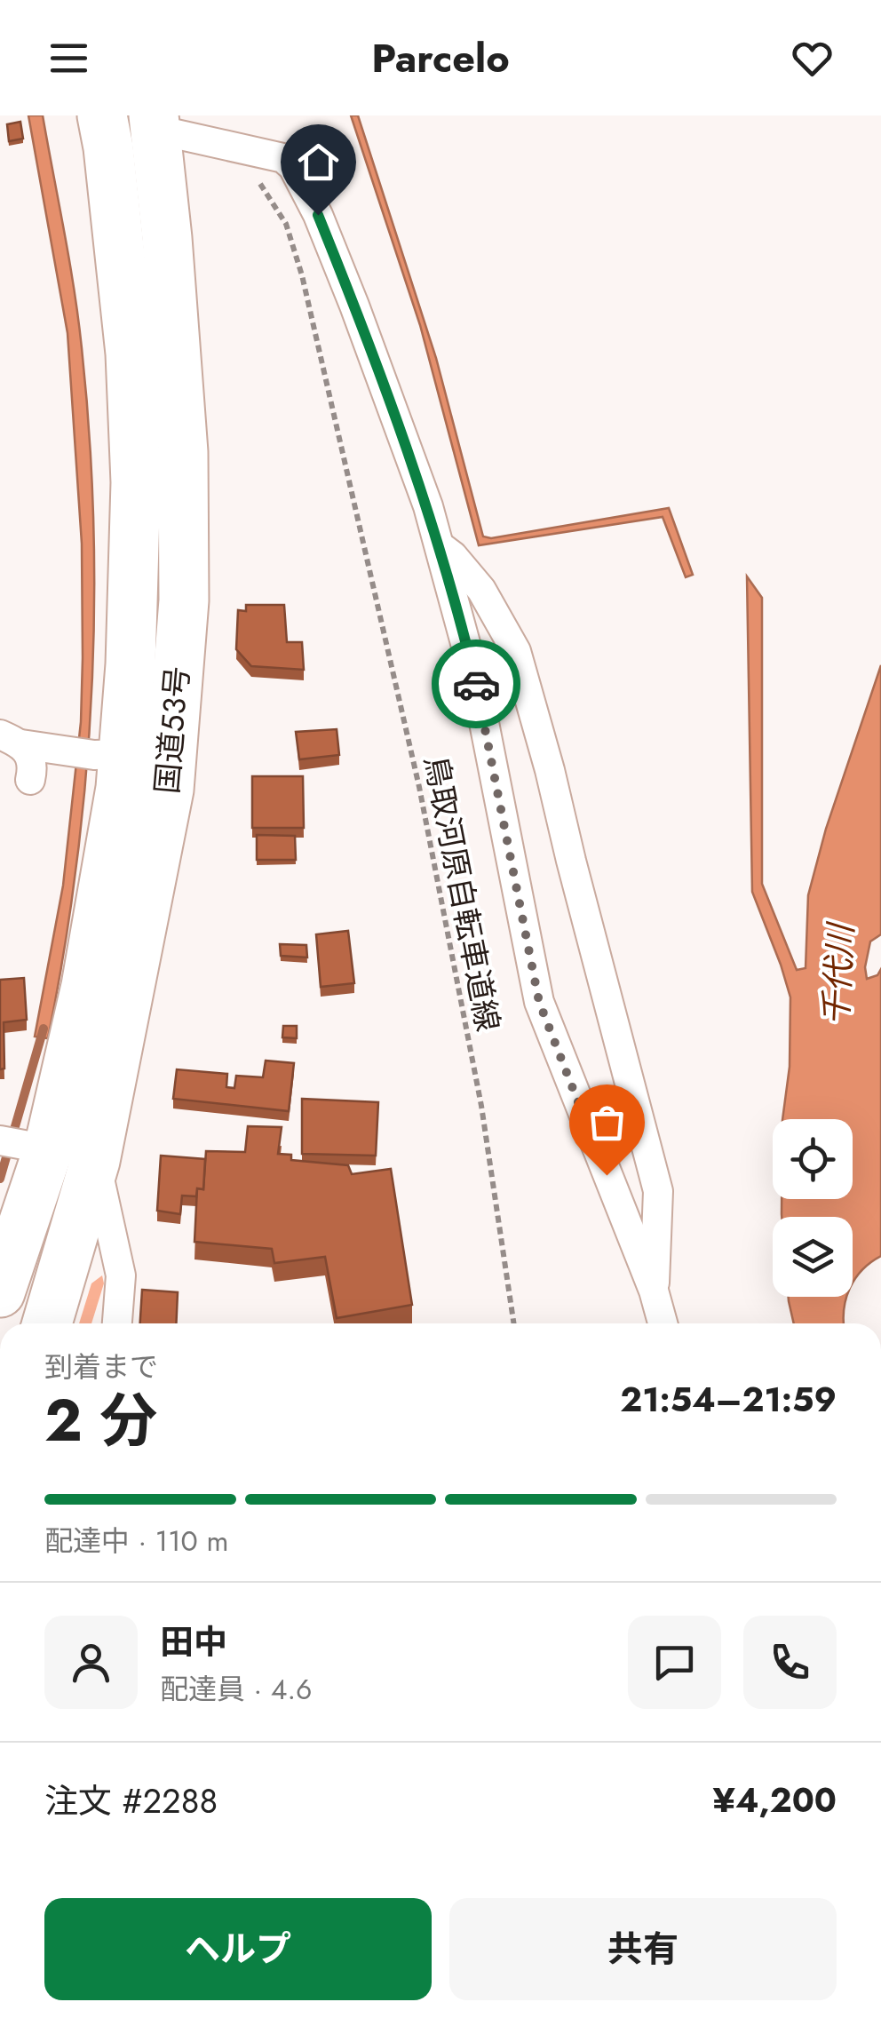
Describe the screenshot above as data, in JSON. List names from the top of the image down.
{
  "streets": {
    "highway": ["国道53号"],
    "path": ["鳥取河原自転車道線"]
  },
  "water": ["千代川"],
  "page": {
    "header": "Parcelo",
    "heading": ["2 分", "到着まで", "21:54–21:59"],
    "panel": [
      "田中",
      "配達員 · 4.6",
      "注文 #2288",
      "¥4,200"
    ],
    "bar": "配達中 · 110 m",
    "buttons": ["ヘルプ", "共有"]
  }
}
